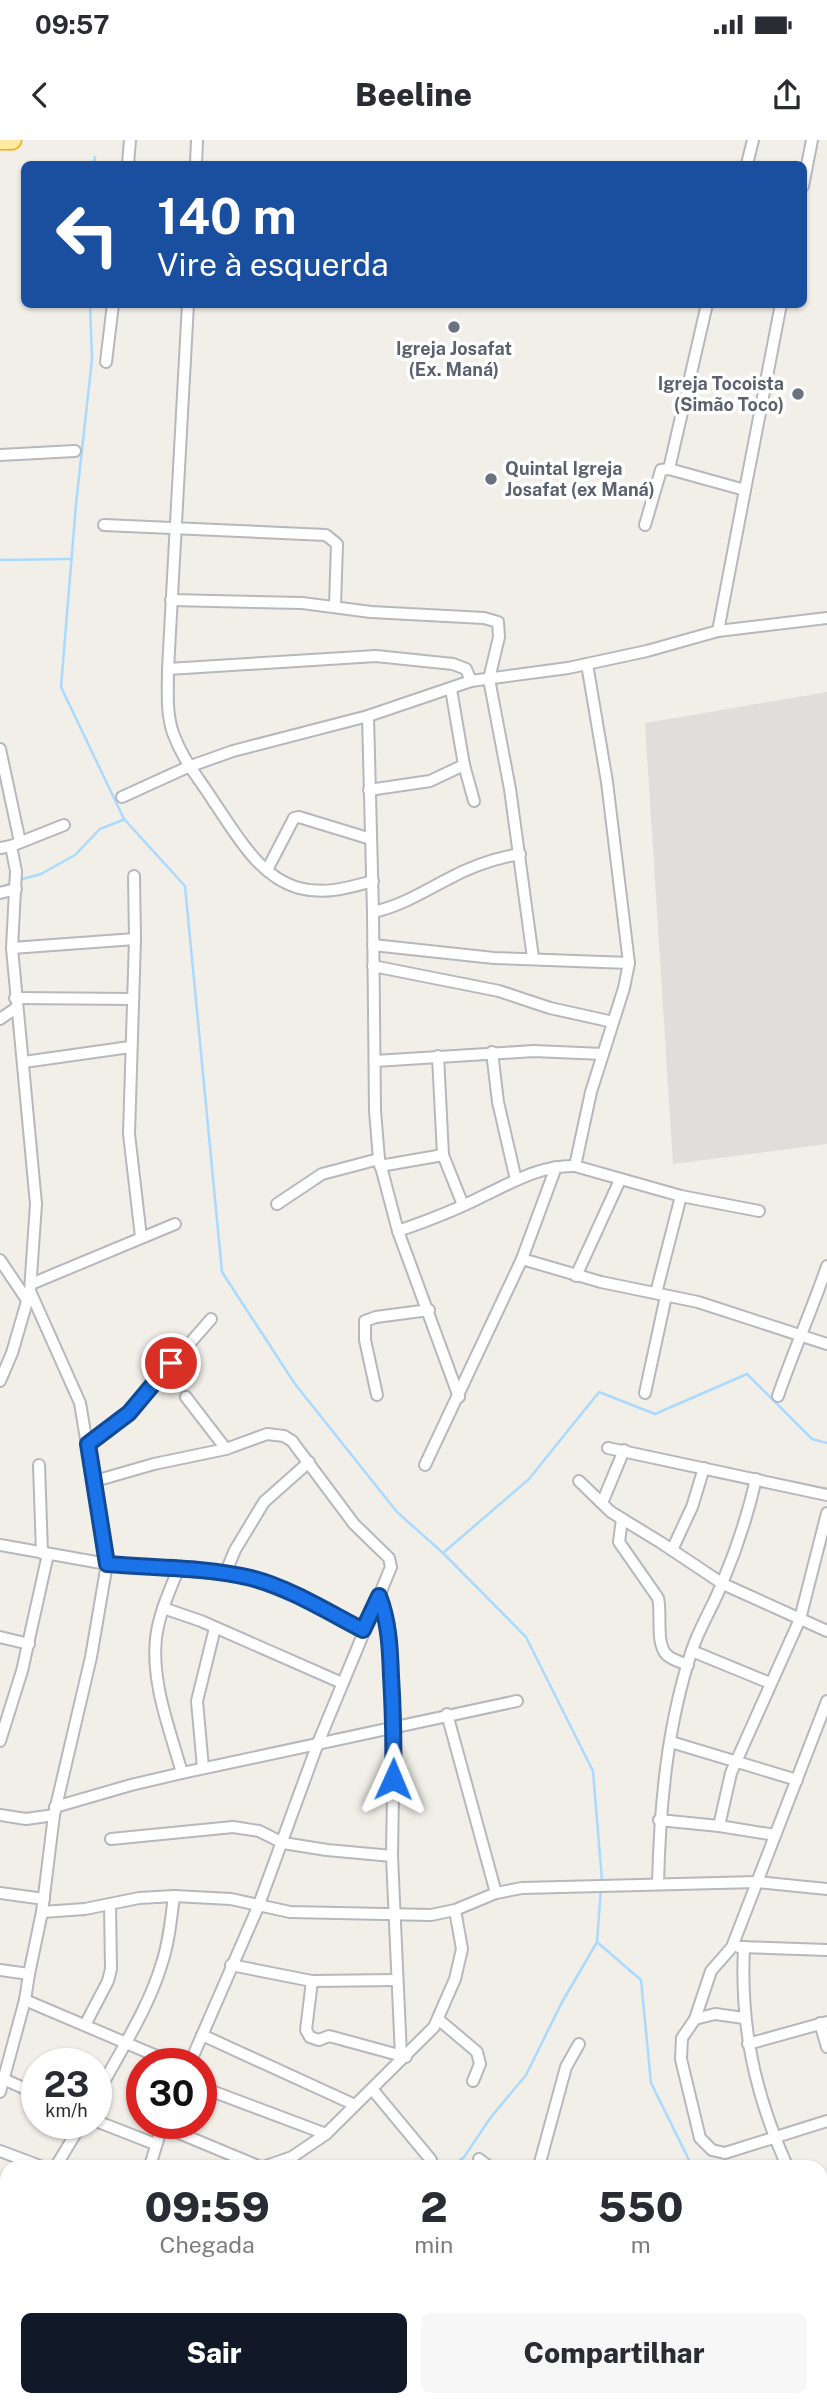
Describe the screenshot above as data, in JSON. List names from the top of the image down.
{
  "places": ["Igreja Josafat (Ex. Maná)", "Igreja Tocoista (Simão Toco)", "Quintal Igreja Josafat (ex Maná)"],
  "page": {
    "status": "09:57",
    "header": "Beeline",
    "turn": ["140 m", "Vire à esquerda"],
    "speed": "23 km/h",
    "limit": "30",
    "eta": [
      "09:59",
      "Chegada",
      "2",
      "min",
      "550",
      "m"
    ],
    "buttons": ["Sair", "Compartilhar"]
  }
}
